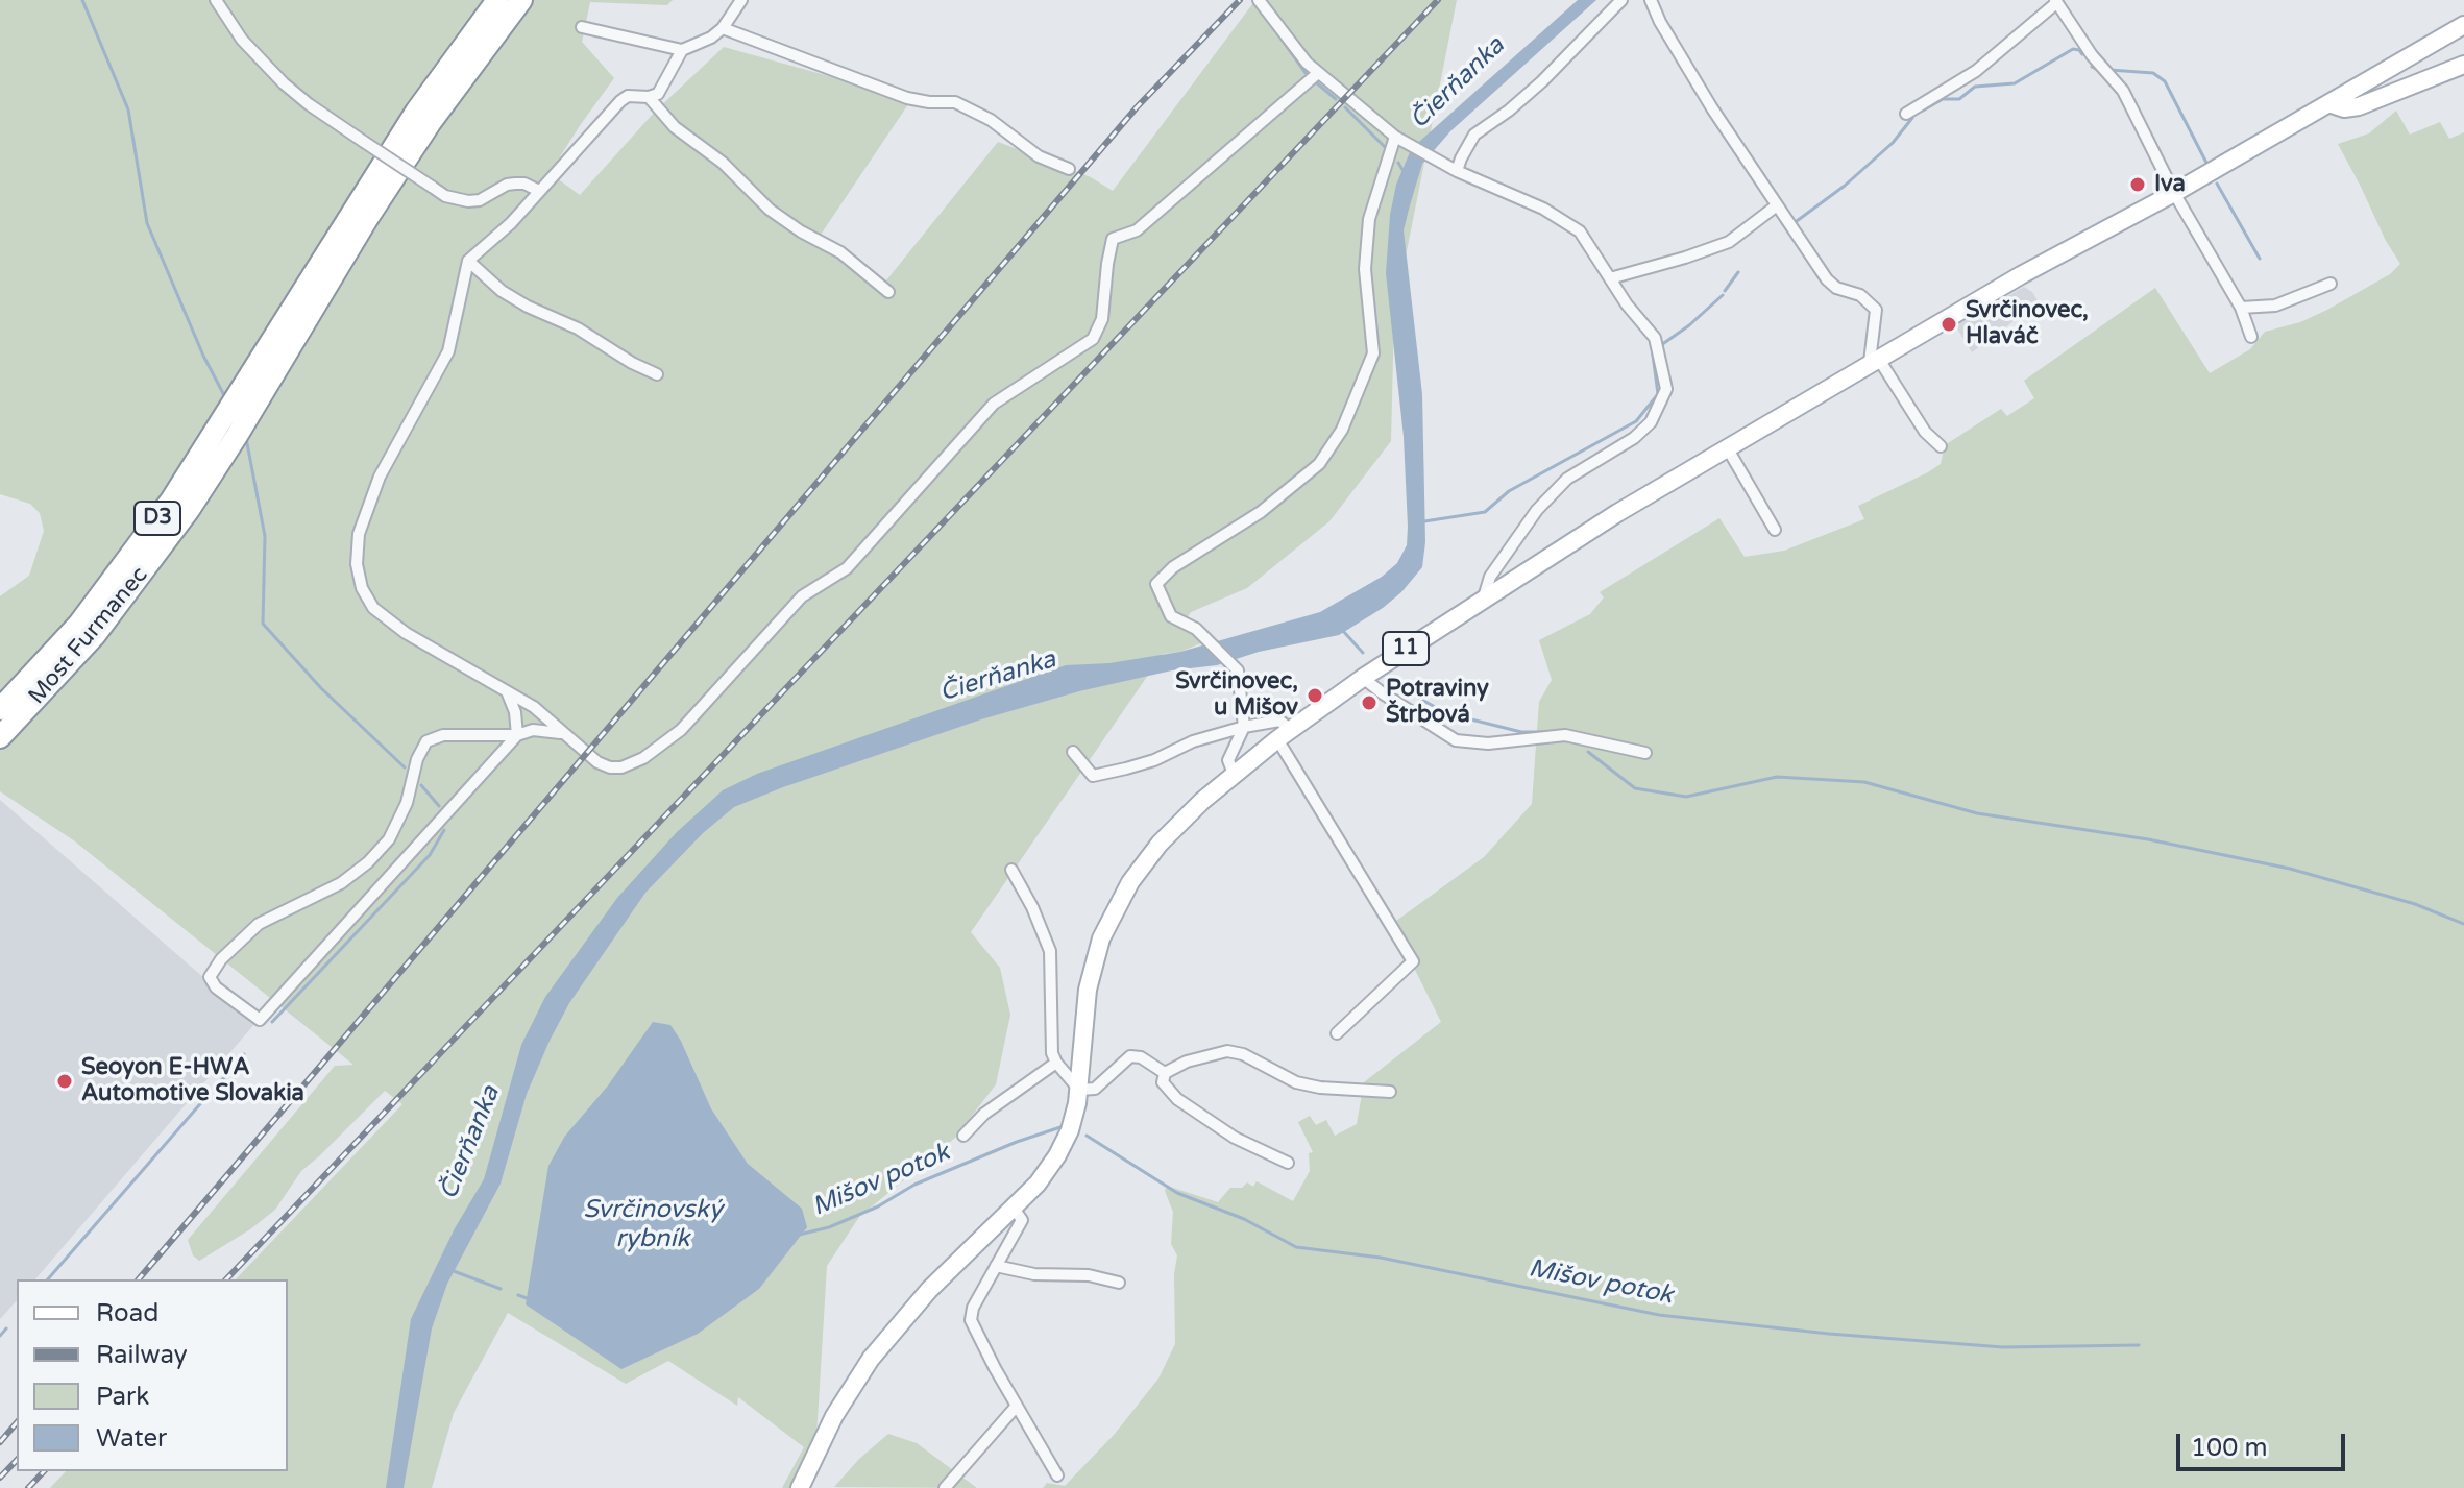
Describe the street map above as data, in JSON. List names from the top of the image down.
{
  "streets": {
    "highway": ["D3", "Most Furmanec"],
    "main road": ["11"]
  },
  "crossings": [
    ["D3", "Most Furmanec"]
  ],
  "water": ["Čierňanka", "Mišov potok", "Svrčinovský rybník"],
  "places": [
    "Iva",
    "Svrčinovec, Hlaváč",
    "Svrčinovec, u Mišov",
    "Potraviny Štrbová",
    "Seoyon E-HWA Automotive Slovakia"
  ],
  "legend": [
    "Road",
    "Railway",
    "Park",
    "Water"
  ],
  "scale_bar": "100 m"
}
